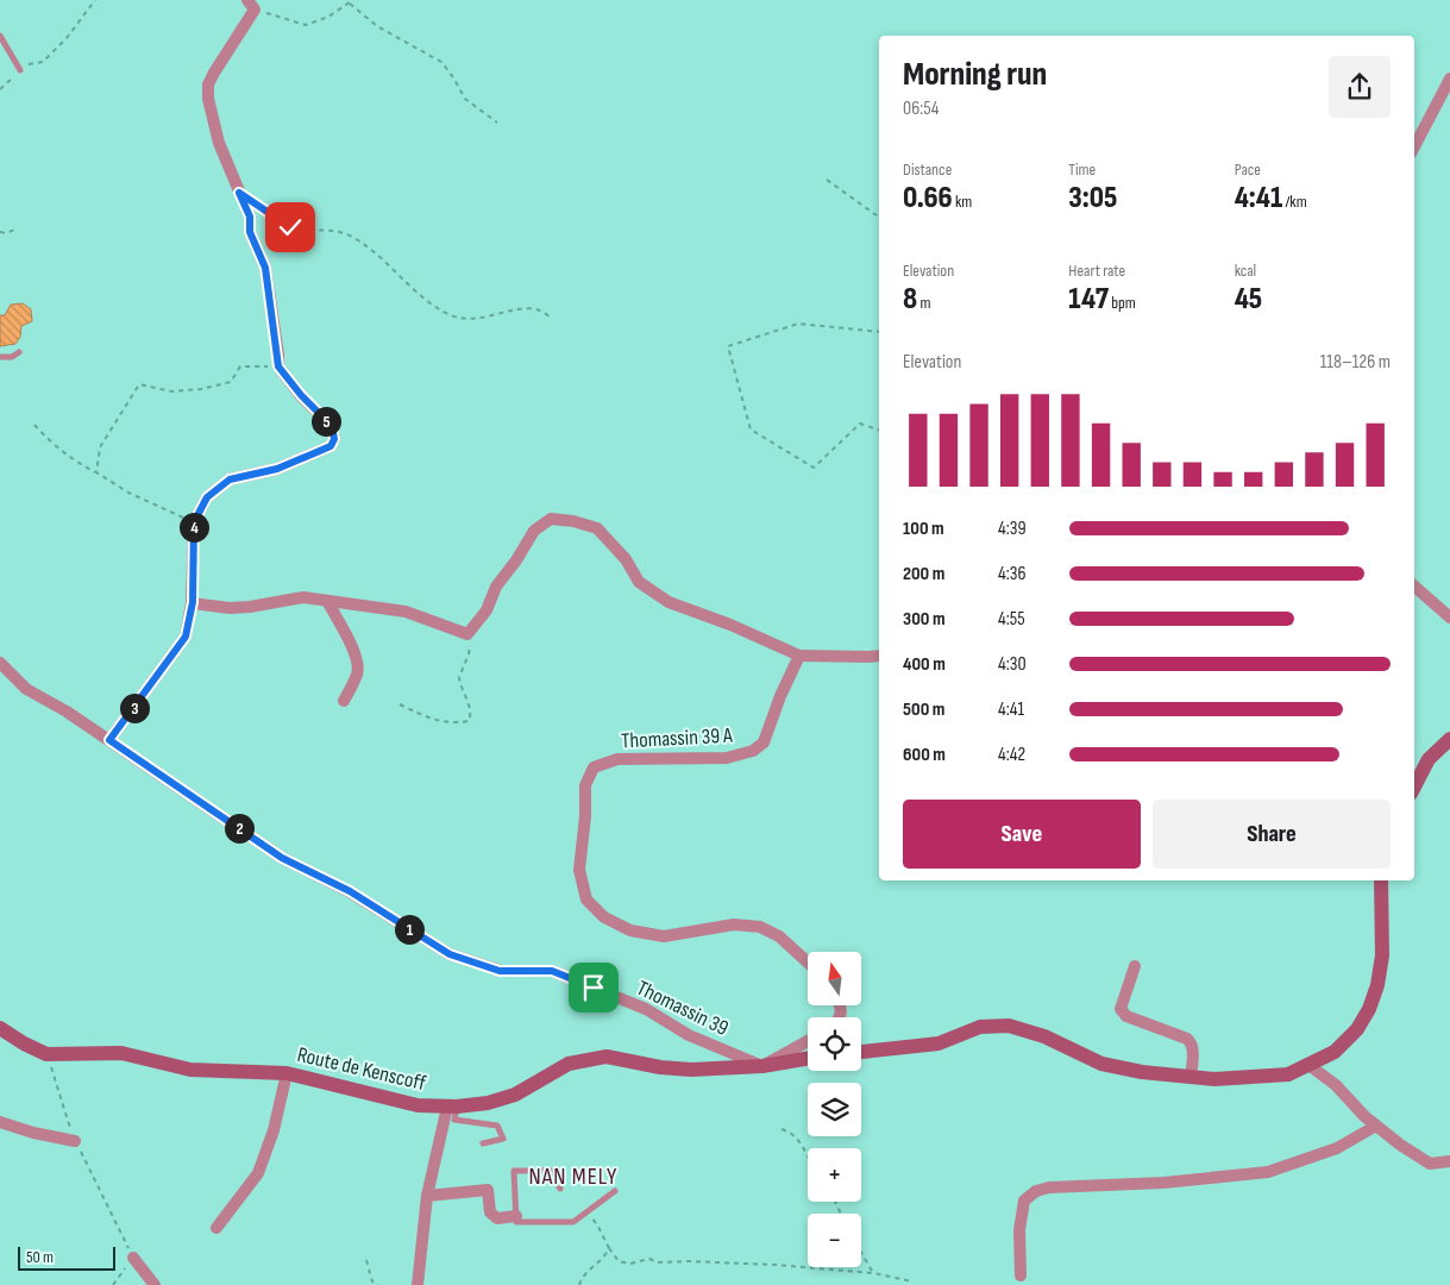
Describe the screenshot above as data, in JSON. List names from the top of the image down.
{
  "streets": {
    "main road": ["Route de Kenscoff"],
    "street": ["Thomassin 39 A", "Thomassin 39"]
  },
  "crossings": [
    ["Thomassin 39", "Route de Kenscoff"]
  ],
  "districts": ["NAN MELY"],
  "scale_bar": "50 m",
  "north": "top",
  "page": {
    "heading": ["Morning run", "06:54"],
    "stats": [
      ["Distance", "0.66 km"],
      ["Time", "3:05"],
      ["Pace", "4:41 /km"],
      ["Elevation", "8 m"],
      ["Heart rate", "147 bpm"],
      ["kcal", "45"]
    ],
    "chart": ["Elevation", "118–126 m"],
    "pins": [
      "5",
      "4",
      "3",
      "2",
      "1"
    ],
    "list": [
      {
        "name": "100 m",
        "note": "4:39"
      },
      {
        "name": "200 m",
        "note": "4:36"
      },
      {
        "name": "300 m",
        "note": "4:55"
      },
      {
        "name": "400 m",
        "note": "4:30"
      },
      {
        "name": "500 m",
        "note": "4:41"
      },
      {
        "name": "600 m",
        "note": "4:42"
      }
    ],
    "buttons": ["Save", "Share"],
    "map_buttons": ["+", "−"],
    "scale": "50 m"
  }
}
